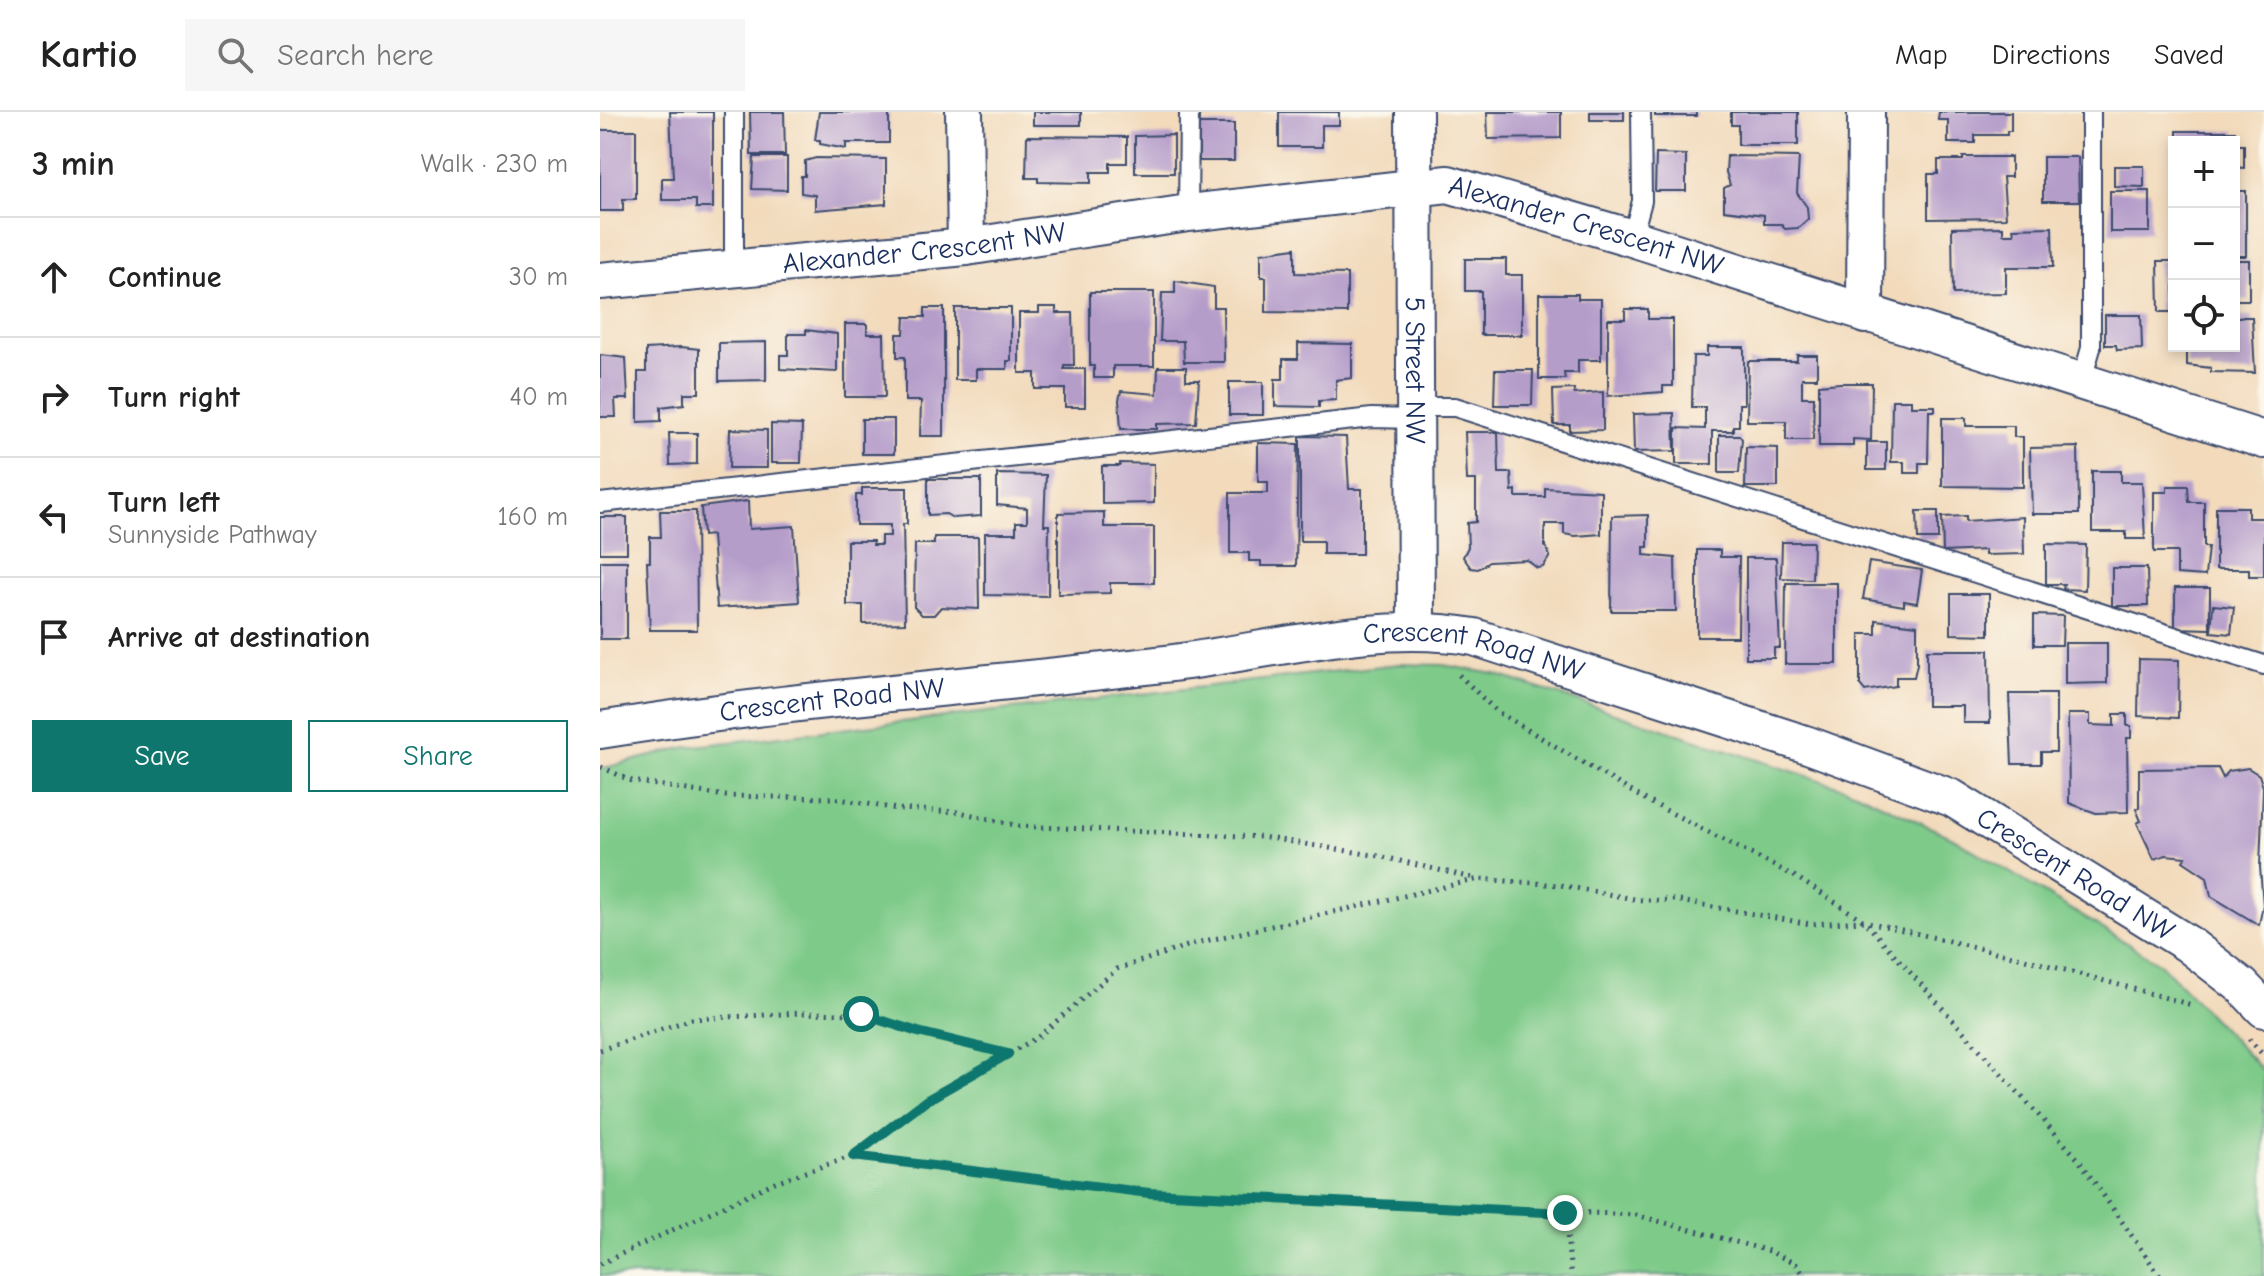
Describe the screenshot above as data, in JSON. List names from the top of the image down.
{
  "streets": {
    "street": ["Alexander Crescent NW", "5 Street NW", "Crescent Road NW"]
  },
  "crossings": [
    ["Alexander Crescent NW", "5 Street NW"],
    ["5 Street NW", "Crescent Road NW"]
  ],
  "page": {
    "header": "Kartio",
    "search": "Search here",
    "nav": ["Map", "Directions", "Saved"],
    "heading": ["3 min", "Walk · 230 m"],
    "map_buttons": ["+", "−"],
    "list": [
      ["Continue", "30 m"],
      ["Turn right", "40 m"],
      ["Turn left", "Sunnyside Pathway", "160 m"],
      "Arrive at destination"
    ],
    "buttons": ["Save", "Share"]
  }
}
